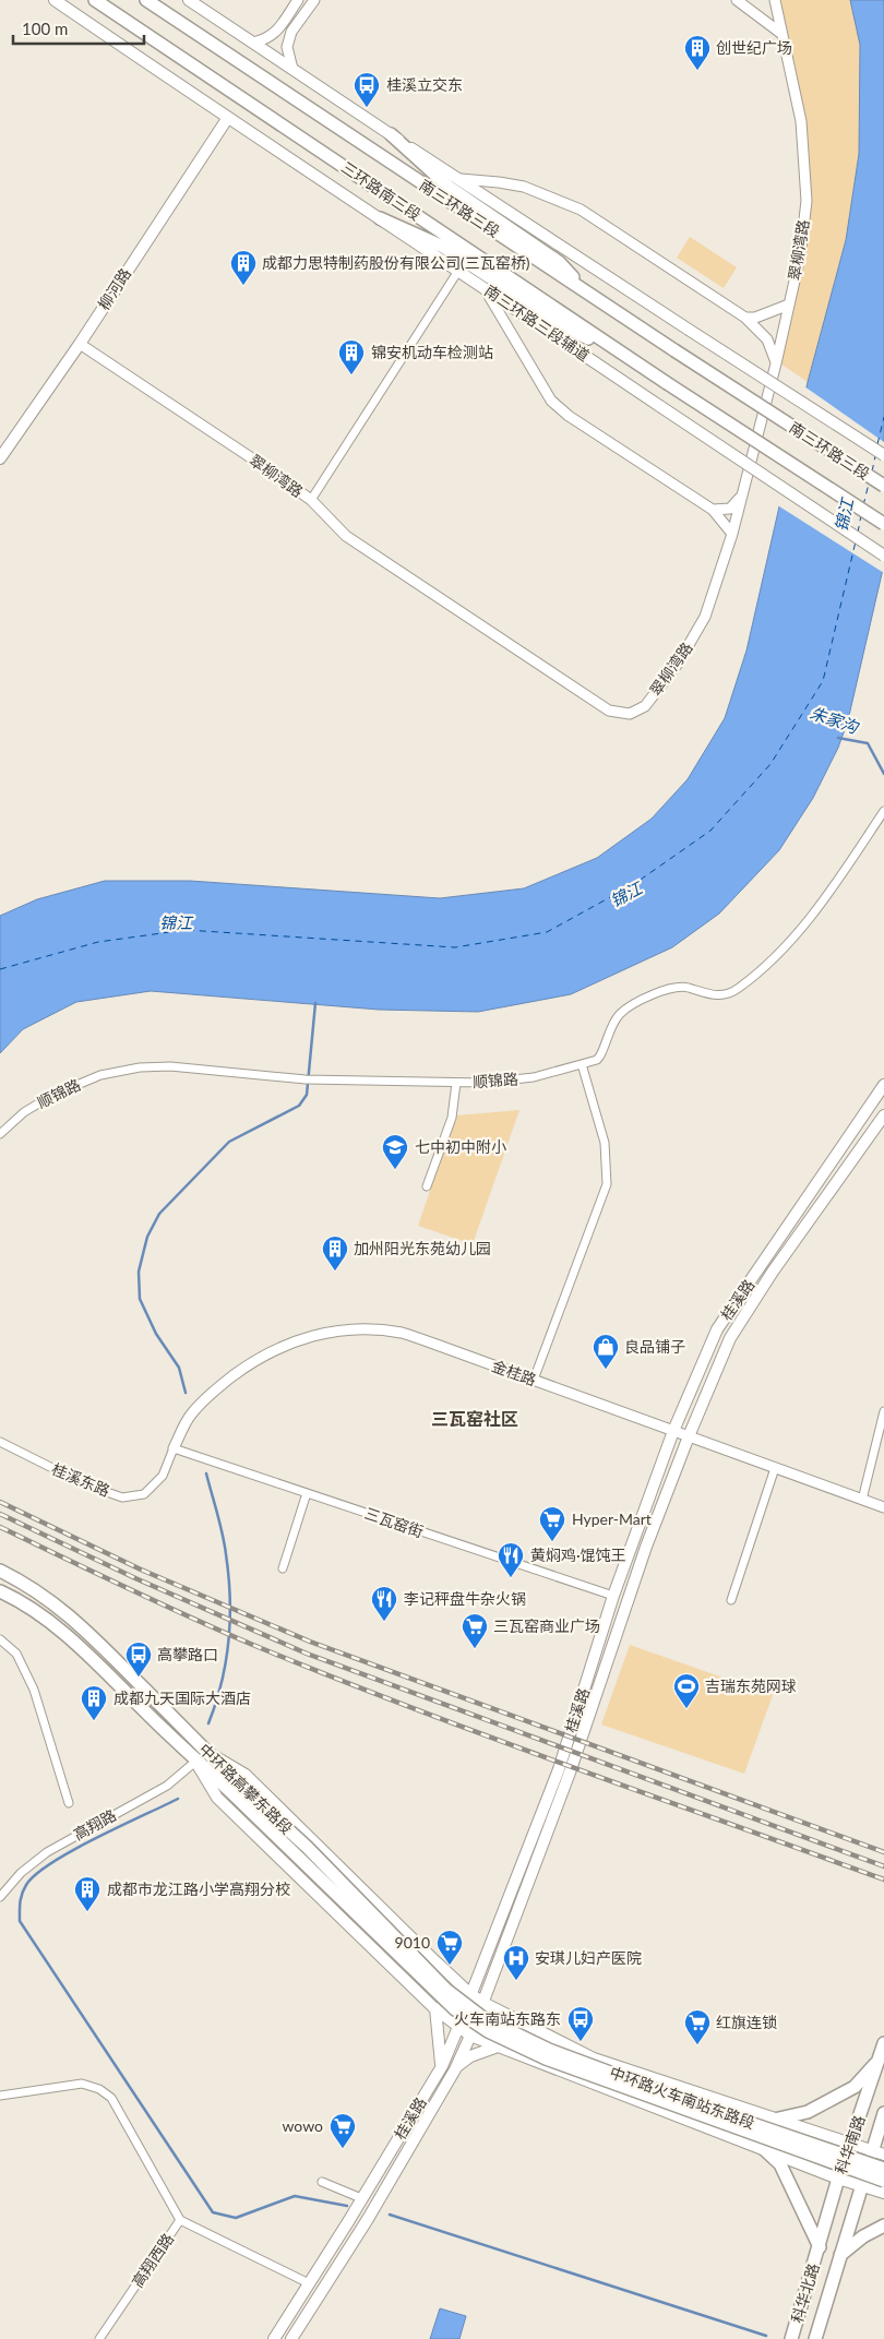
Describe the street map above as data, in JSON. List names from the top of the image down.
{
  "streets": {
    "main road": [
      "三环路南三段",
      "南三环路三段",
      "柳河路",
      "南三环路三段辅道",
      "桂溪路",
      "中环路高攀东路段",
      "中环路火车南站东路段",
      "科华南路",
      "科华北路"
    ],
    "street": [
      "翠柳湾路",
      "顺锦路",
      "金桂路",
      "桂溪东路",
      "三瓦窑街",
      "高翔路",
      "高翔西路"
    ]
  },
  "crossings": [
    ["三环路南三段", "南三环路三段"],
    ["翠柳湾路", "柳河路"],
    ["柳河路", "南三环路三段辅道"],
    ["桂溪路", "金桂路"],
    ["桂溪路", "三瓦窑街"],
    ["桂溪路", "高翔西路"],
    ["金桂路", "桂溪东路"],
    ["金桂路", "三瓦窑街"],
    ["桂溪东路", "三瓦窑街"],
    ["中环路高攀东路段", "高翔路"],
    ["中环路高攀东路段", "中环路火车南站东路段"],
    ["科华南路", "科华北路"]
  ],
  "districts": ["三瓦窑社区"],
  "water": ["锦江", "朱家沟"],
  "places": {
    "building": [
      "创世纪广场",
      "成都力思特制药股份有限公司(三瓦窑桥)",
      "锦安机动车检测站",
      "加州阳光东苑幼儿园",
      "成都九天国际大酒店",
      "成都市龙江路小学高翔分校"
    ],
    "bus stop": ["桂溪立交东", "高攀路口", "火车南站东路东"],
    "school or university": ["七中初中附小"],
    "shop": ["良品铺子"],
    "supermarket": [
      "Hyper-Mart",
      "三瓦窑商业广场",
      "9010",
      "红旗连锁",
      "wowo"
    ],
    "restaurant": ["黄焖鸡·馄饨王", "李记秤盘牛杂火锅"],
    "sports": ["吉瑞东苑网球"],
    "hospital": ["安琪儿妇产医院"]
  },
  "scale_bar": "100 m"
}
